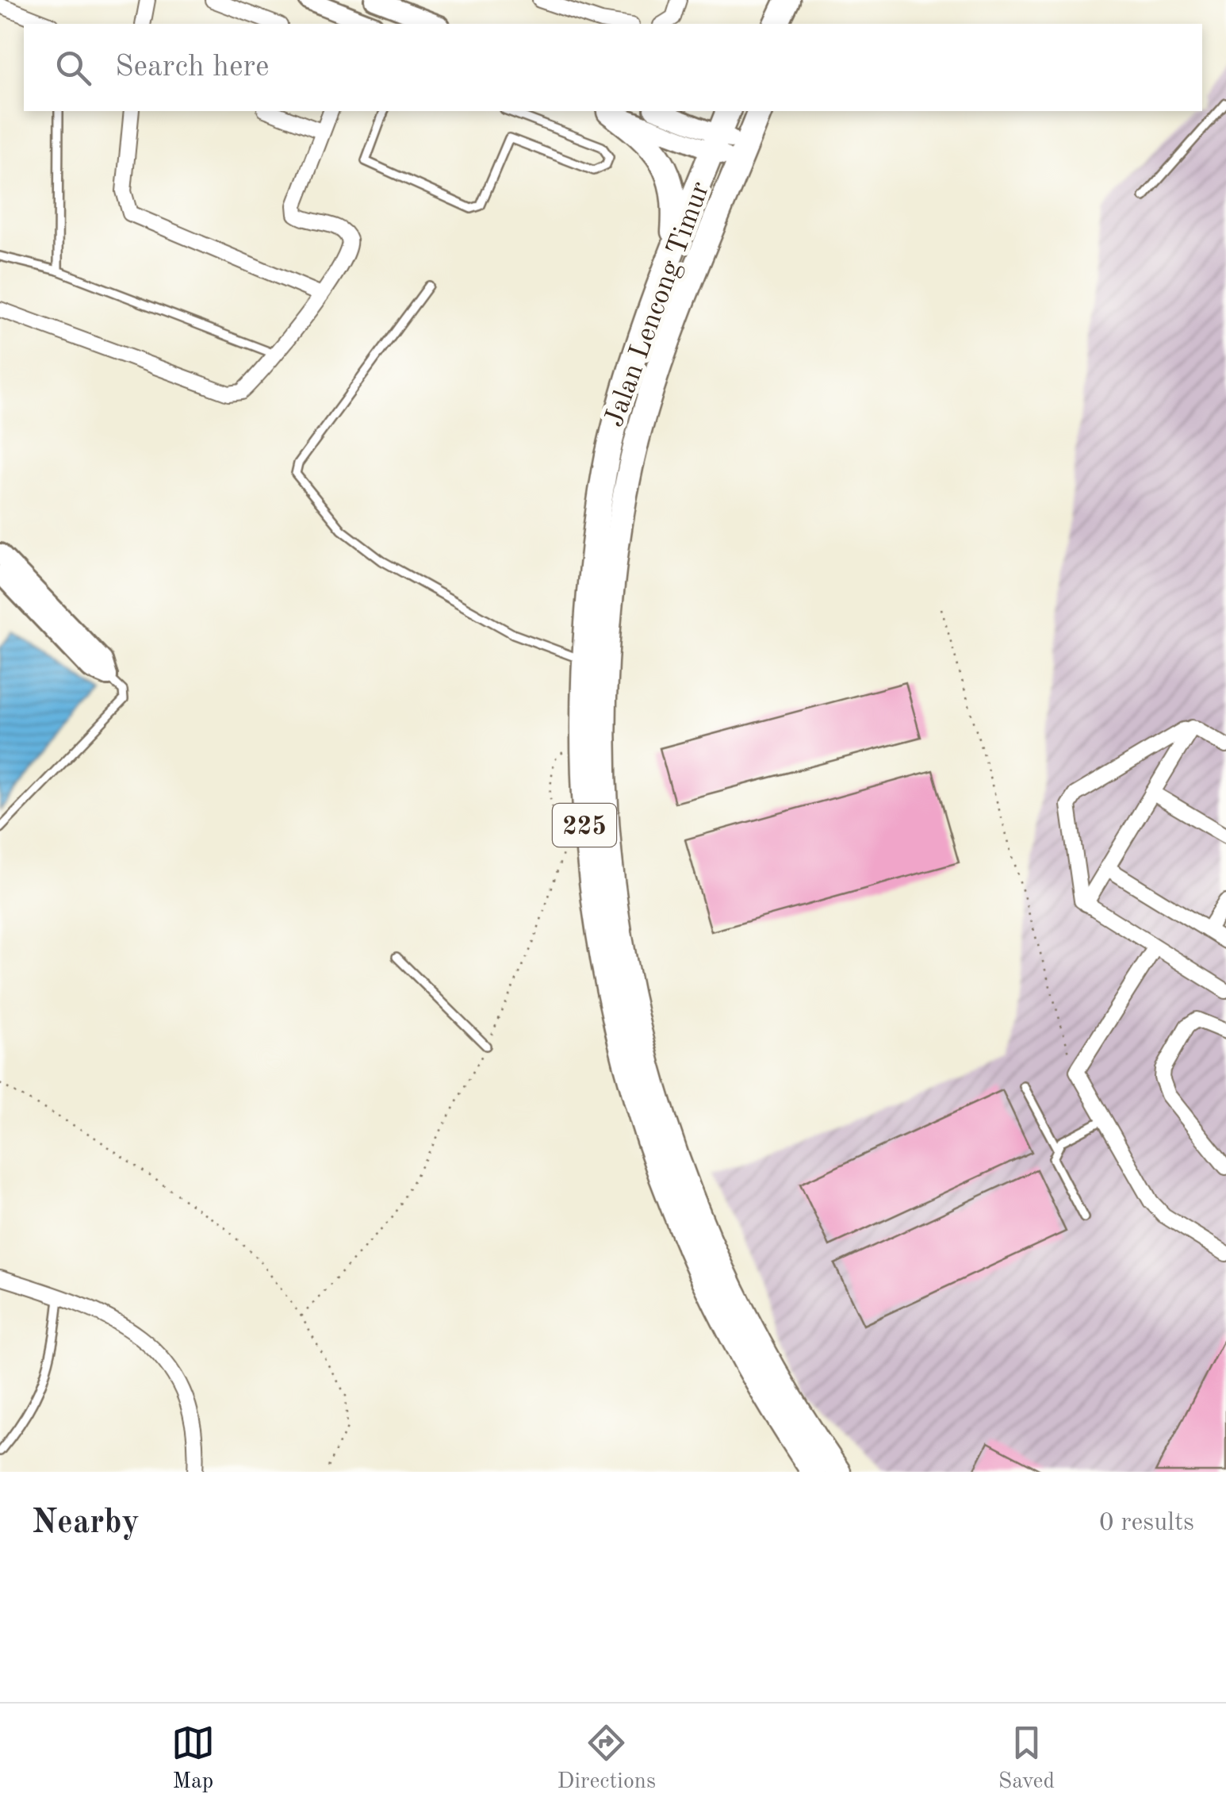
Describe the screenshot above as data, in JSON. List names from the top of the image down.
{
  "streets": {
    "highway": ["Jalan Lencong Timur", "225"]
  },
  "crossings": [
    ["Jalan Lencong Timur", "225"]
  ],
  "page": {
    "search": "Search here",
    "heading": ["Nearby", "0 results"],
    "nav": ["Map", "Directions", "Saved"]
  }
}
